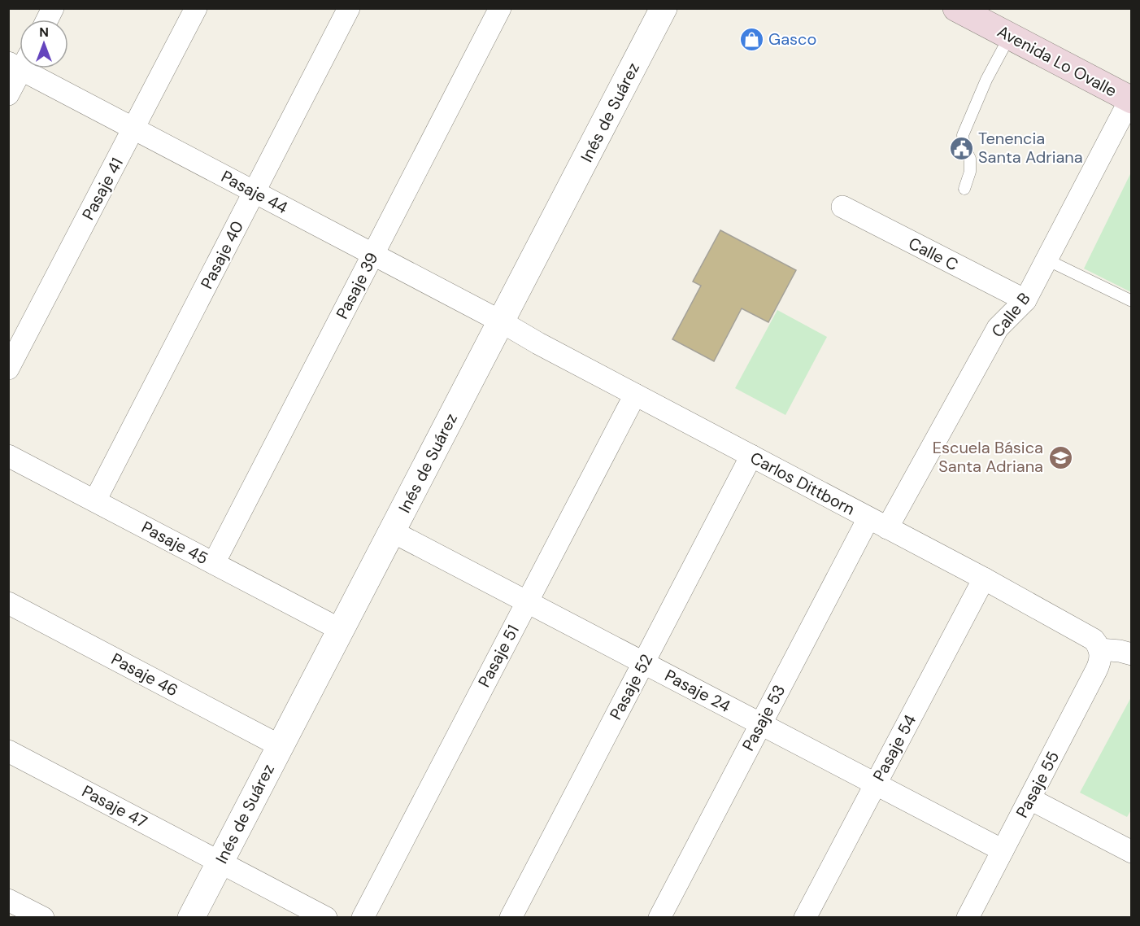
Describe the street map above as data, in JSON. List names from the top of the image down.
{
  "streets": {
    "main road": ["Avenida Lo Ovalle"],
    "street": [
      "Inés de Suárez",
      "Pasaje 41",
      "Pasaje 44",
      "Calle C",
      "Pasaje 40",
      "Pasaje 39",
      "Calle B",
      "Carlos Dittborn",
      "Pasaje 45",
      "Pasaje 51",
      "Pasaje 46",
      "Pasaje 52",
      "Pasaje 24",
      "Pasaje 53",
      "Pasaje 54",
      "Pasaje 55",
      "Pasaje 47"
    ]
  },
  "crossings": [
    ["Avenida Lo Ovalle", "Calle B"],
    ["Inés de Suárez", "Pasaje 44"],
    ["Inés de Suárez", "Carlos Dittborn"],
    ["Inés de Suárez", "Pasaje 45"],
    ["Inés de Suárez", "Pasaje 46"],
    ["Inés de Suárez", "Pasaje 24"],
    ["Inés de Suárez", "Pasaje 47"],
    ["Pasaje 41", "Pasaje 44"],
    ["Pasaje 44", "Pasaje 40"],
    ["Pasaje 44", "Pasaje 39"],
    ["Pasaje 44", "Carlos Dittborn"],
    ["Calle C", "Calle B"],
    ["Pasaje 40", "Pasaje 45"],
    ["Pasaje 39", "Pasaje 45"],
    ["Calle B", "Carlos Dittborn"],
    ["Calle B", "Pasaje 53"],
    ["Carlos Dittborn", "Pasaje 51"],
    ["Carlos Dittborn", "Pasaje 52"],
    ["Carlos Dittborn", "Pasaje 53"],
    ["Carlos Dittborn", "Pasaje 54"],
    ["Carlos Dittborn", "Pasaje 55"],
    ["Pasaje 51", "Pasaje 24"],
    ["Pasaje 52", "Pasaje 24"],
    ["Pasaje 24", "Pasaje 53"],
    ["Pasaje 24", "Pasaje 54"],
    ["Pasaje 24", "Pasaje 55"]
  ],
  "places": {
    "shop": ["Gasco"],
    "public building": ["Tenencia Santa Adriana"],
    "school or university": ["Escuela Básica Santa Adriana"]
  },
  "north": "top"
}
